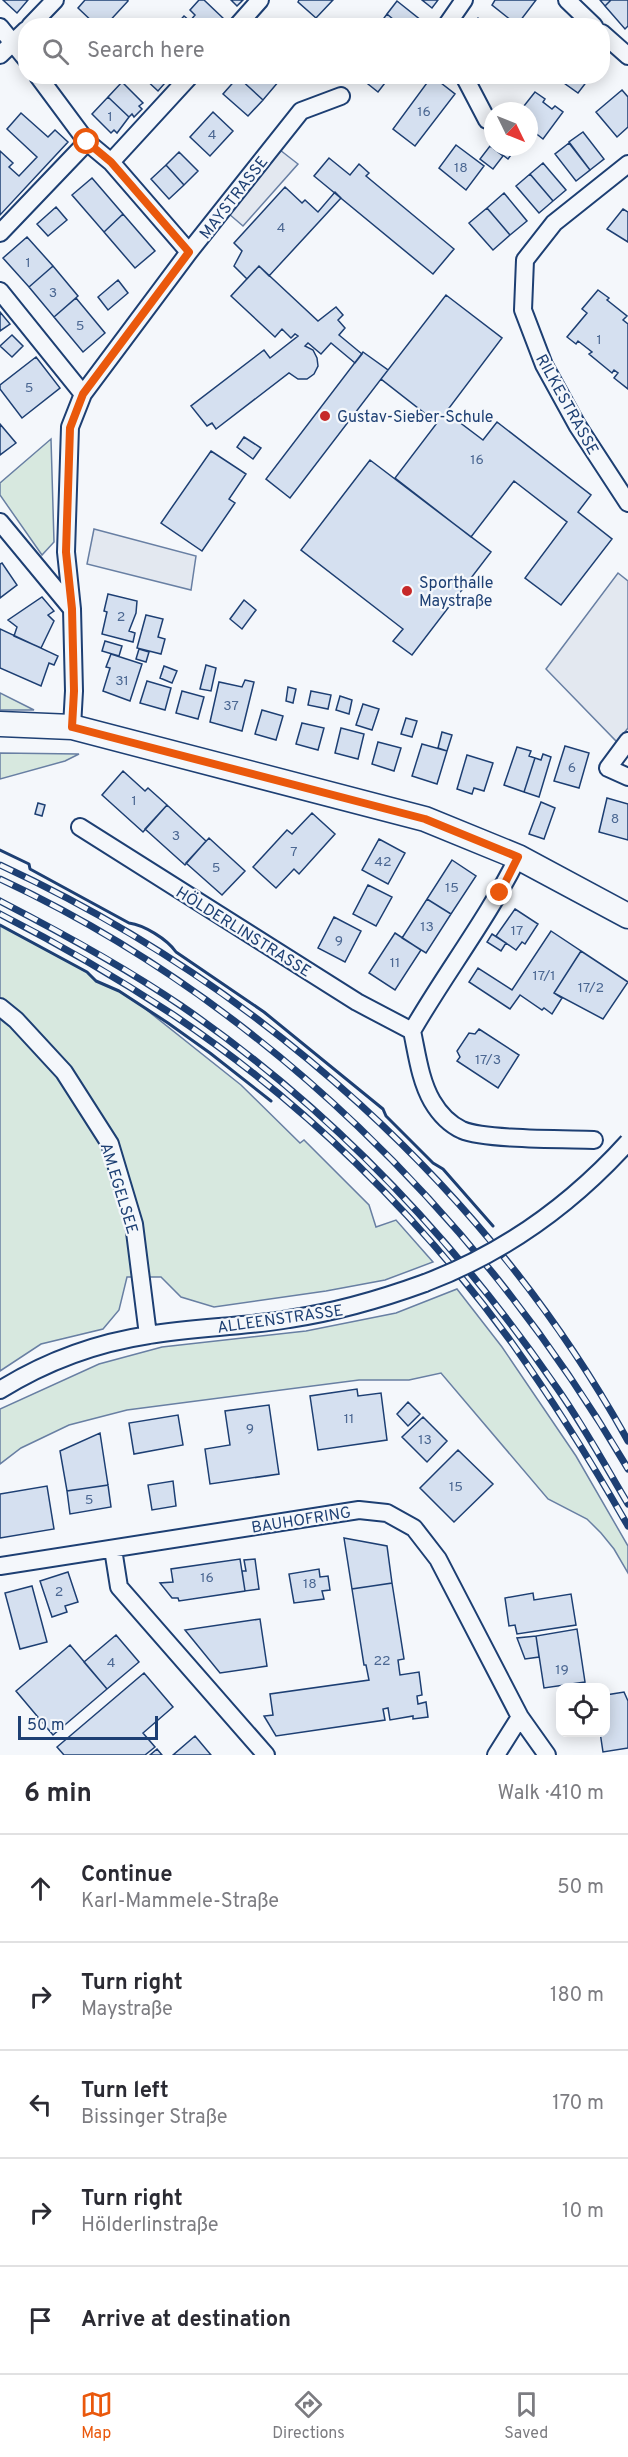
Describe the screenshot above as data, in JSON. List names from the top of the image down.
{
  "streets": {
    "street": [
      "MAYSTRASSE",
      "RILKESTRASSE",
      "HÖLDERLINSTRASSE",
      "AM EGELSEE",
      "ALLEENSTRASSE",
      "BAUHOFRING"
    ]
  },
  "crossings": [
    ["AM EGELSEE", "ALLEENSTRASSE"]
  ],
  "places": ["Gustav-Sieber-Schule", "Sporthalle Maystraße"],
  "house_numbers": [
    "16",
    "1",
    "4",
    "18",
    "4",
    "1",
    "3",
    "5",
    "1",
    "5",
    "16",
    "2",
    "31",
    "37",
    "6",
    "1",
    "8",
    "3",
    "7",
    "42",
    "5",
    "15",
    "13",
    "17",
    "9",
    "11",
    "17/1",
    "17/2",
    "17/3",
    "11",
    "9",
    "13",
    "15",
    "5",
    "16",
    "18",
    "2",
    "22",
    "4",
    "19"
  ],
  "scale_bar": "50 m",
  "north": "bottom right",
  "page": {
    "search": "Search here",
    "scale": "50 m",
    "heading": ["6 min", "Walk · 410 m"],
    "list": [
      ["Continue", "Karl-Mammele-Straße", "50 m"],
      ["Turn right", "Maystraße", "180 m"],
      ["Turn left", "Bissinger Straße", "170 m"],
      ["Turn right", "Hölderlinstraße", "10 m"],
      "Arrive at destination"
    ],
    "nav": ["Map", "Directions", "Saved"]
  }
}
